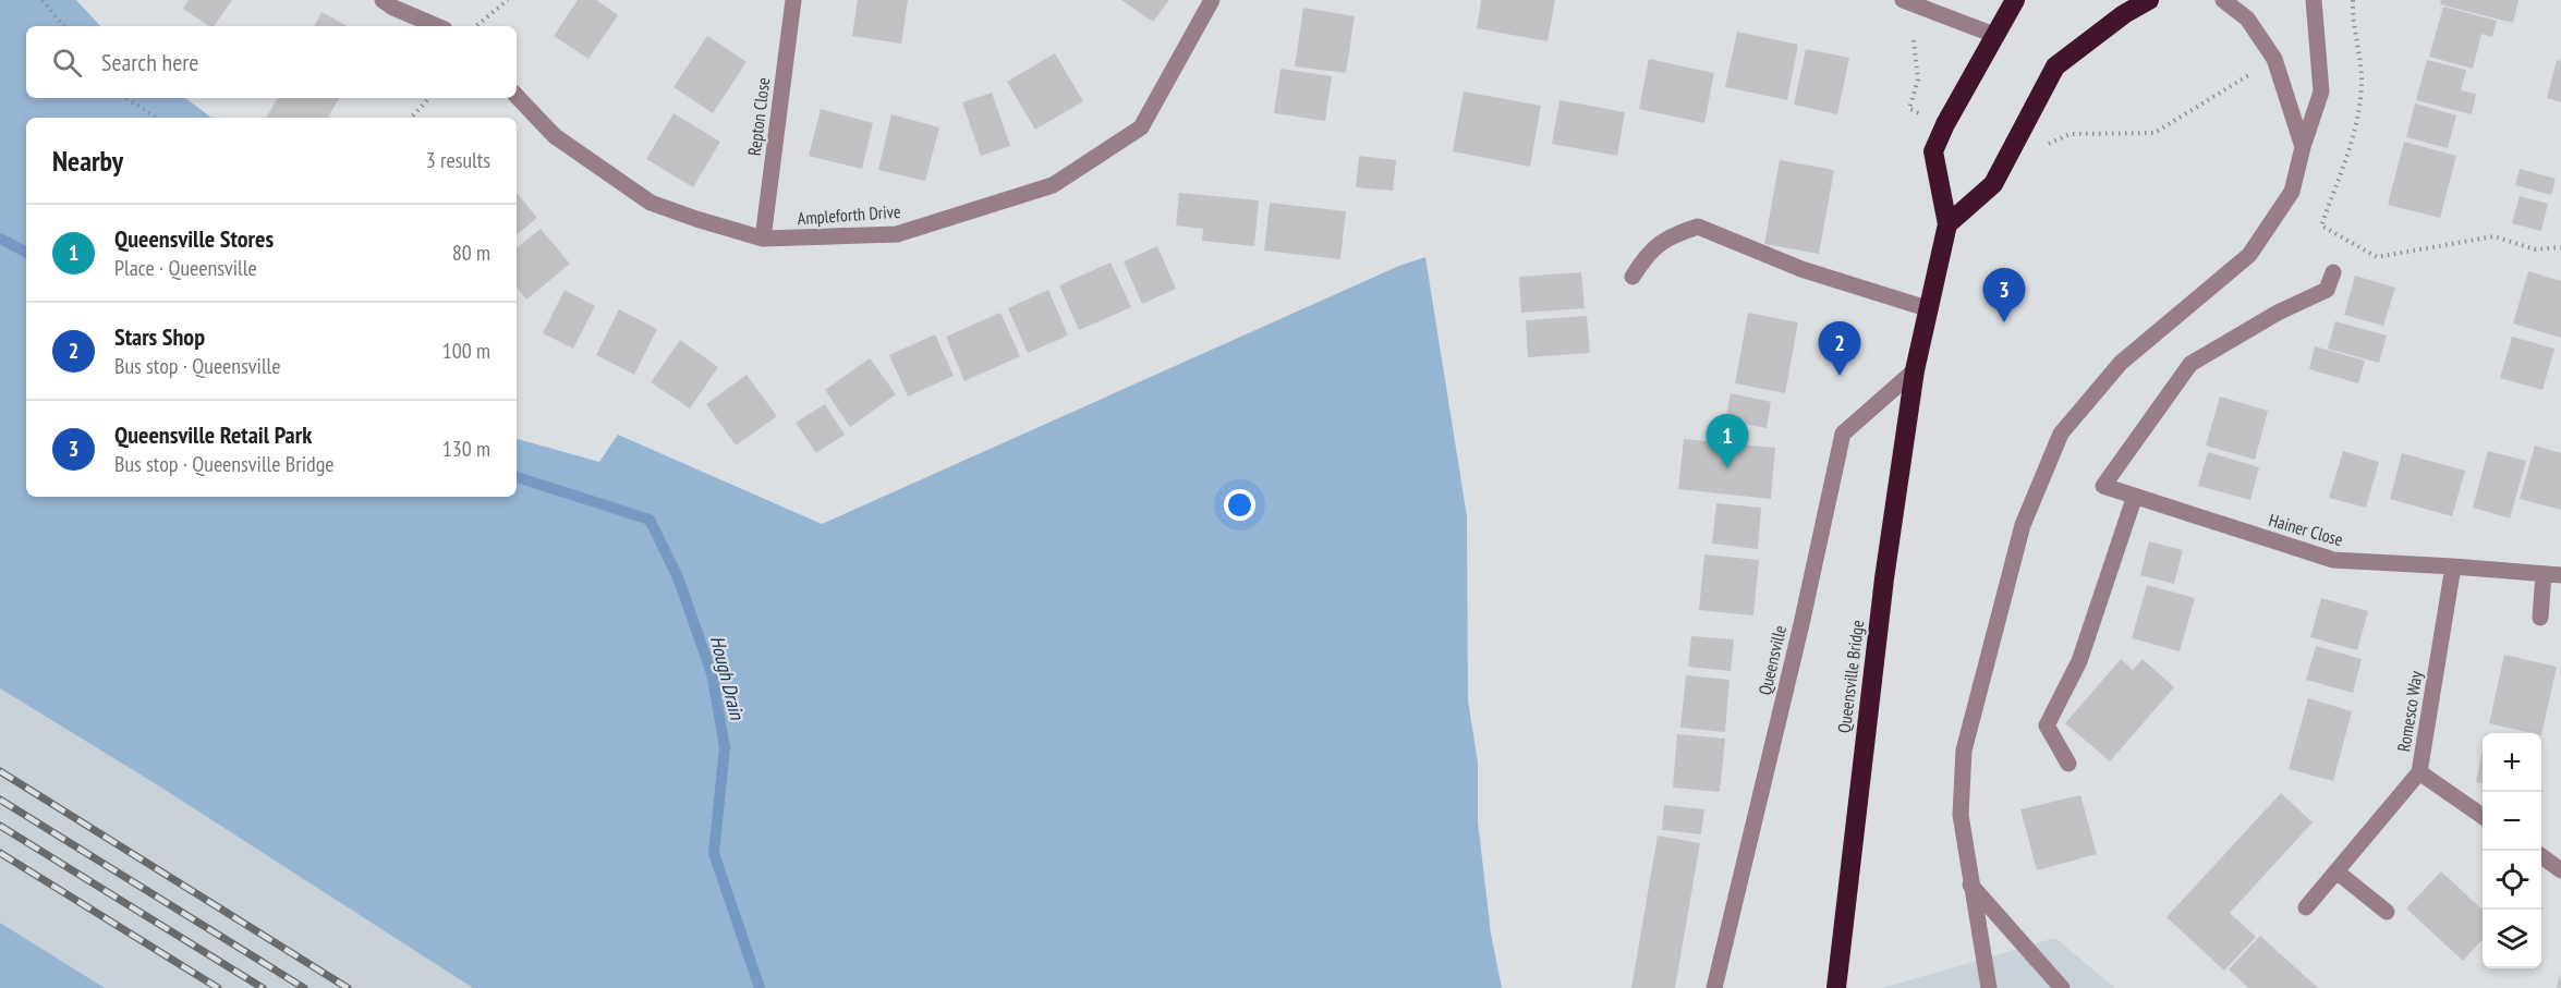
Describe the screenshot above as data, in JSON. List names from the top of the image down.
{
  "streets": {
    "highway": ["Queensville Bridge"],
    "street": [
      "Repton Close",
      "Ampleforth Drive",
      "Hainer Close",
      "Queensville",
      "Romesco Way"
    ]
  },
  "crossings": [
    ["Repton Close", "Ampleforth Drive"],
    ["Hainer Close", "Romesco Way"],
    ["Queensville", "Queensville Bridge"]
  ],
  "water": ["Hough Drain"],
  "page": {
    "search": "Search here",
    "heading": ["Nearby", "3 results"],
    "list": [
      {
        "mark": "1",
        "name": "Queensville Stores",
        "note": "Place · Queensville",
        "value": "80 m"
      },
      {
        "mark": "2",
        "name": "Stars Shop",
        "note": "Bus stop · Queensville",
        "value": "100 m"
      },
      {
        "mark": "3",
        "name": "Queensville Retail Park",
        "note": "Bus stop · Queensville Bridge",
        "value": "130 m"
      }
    ],
    "pins": ["3", "2", "1"],
    "map_buttons": ["+", "−"]
  }
}
